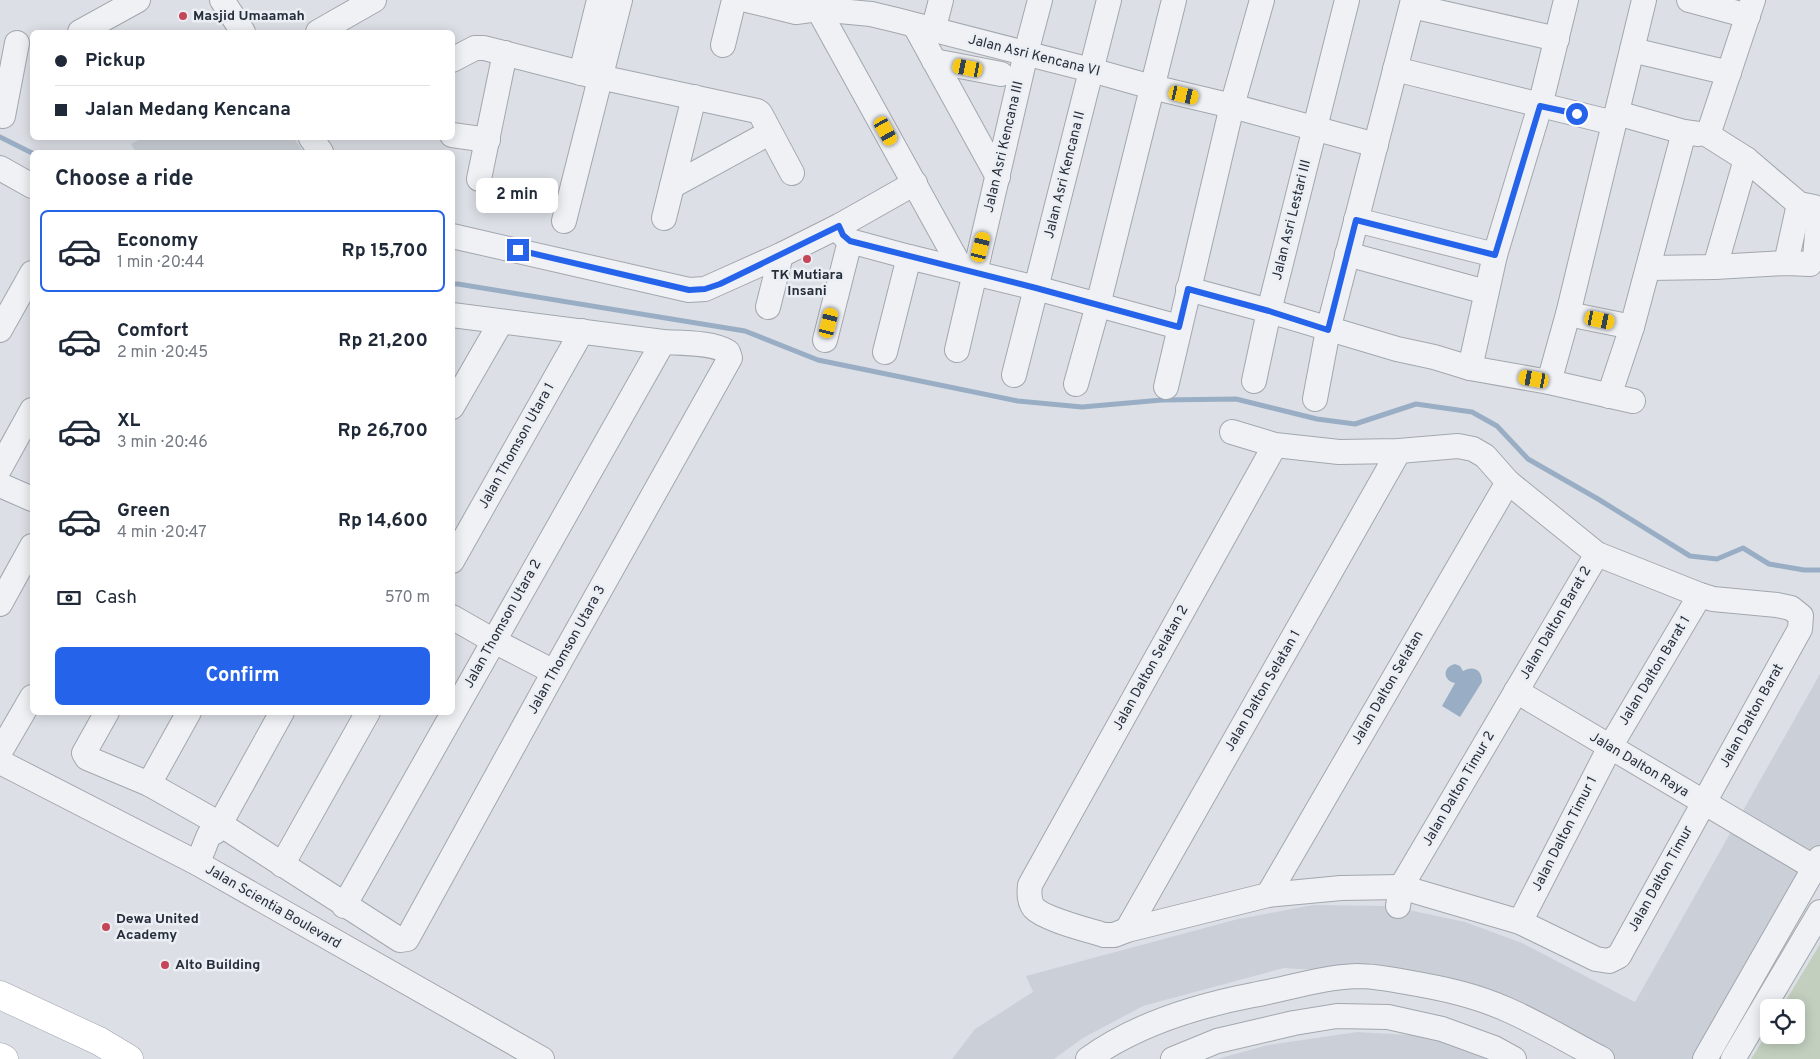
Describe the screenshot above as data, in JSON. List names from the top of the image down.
{
  "streets": {
    "street": [
      "Jalan Asri Kencana VI",
      "Jalan Asri Kencana III",
      "Jalan Asri Kencana II",
      "Jalan Asri Lestari III",
      "Jalan Thomson Utara 1",
      "Jalan Dalton Barat 2",
      "Jalan Thomson Utara 2",
      "Jalan Thomson Utara 3",
      "Jalan Dalton Selatan 2",
      "Jalan Dalton Barat 1",
      "Jalan Dalton Selatan",
      "Jalan Dalton Selatan 1",
      "Jalan Dalton Barat",
      "Jalan Dalton Raya",
      "Jalan Dalton Timur 2",
      "Jalan Dalton Timur 1",
      "Jalan Dalton Timur",
      "Jalan Scientia Boulevard"
    ]
  },
  "crossings": [
    ["Jalan Asri Kencana VI", "Jalan Asri Kencana III"],
    ["Jalan Asri Kencana VI", "Jalan Asri Kencana II"],
    ["Jalan Asri Kencana VI", "Jalan Asri Lestari III"],
    ["Jalan Dalton Barat 2", "Jalan Dalton Raya"],
    ["Jalan Dalton Barat 2", "Jalan Dalton Timur 2"],
    ["Jalan Thomson Utara 2", "Jalan Thomson Utara 3"],
    ["Jalan Dalton Selatan 2", "Jalan Dalton Selatan 1"],
    ["Jalan Dalton Barat 1", "Jalan Dalton Barat"],
    ["Jalan Dalton Barat 1", "Jalan Dalton Raya"],
    ["Jalan Dalton Barat 1", "Jalan Dalton Timur 1"],
    ["Jalan Dalton Barat", "Jalan Dalton Raya"],
    ["Jalan Dalton Barat", "Jalan Dalton Timur"],
    ["Jalan Dalton Raya", "Jalan Dalton Timur 2"],
    ["Jalan Dalton Raya", "Jalan Dalton Timur 1"],
    ["Jalan Dalton Raya", "Jalan Dalton Timur"],
    ["Jalan Dalton Timur 1", "Jalan Dalton Timur"]
  ],
  "places": [
    "Masjid Umaamah",
    "TK Mutiara Insani",
    "Dewa United Academy",
    "Alto Building"
  ],
  "page": {
    "banner": ["Pickup", "Jalan Medang Kencana"],
    "heading": "Choose a ride",
    "bubble": "2 min",
    "list": [
      {
        "name": "Economy",
        "note": "1 min · 20:44",
        "value": "Rp 15,700"
      },
      {
        "name": "Comfort",
        "note": "2 min · 20:45",
        "value": "Rp 21,200"
      },
      {
        "name": "XL",
        "note": "3 min · 20:46",
        "value": "Rp 26,700"
      },
      {
        "name": "Green",
        "note": "4 min · 20:47",
        "value": "Rp 14,600"
      }
    ],
    "pay": ["Cash", "570 m"],
    "buttons": "Confirm"
  }
}
